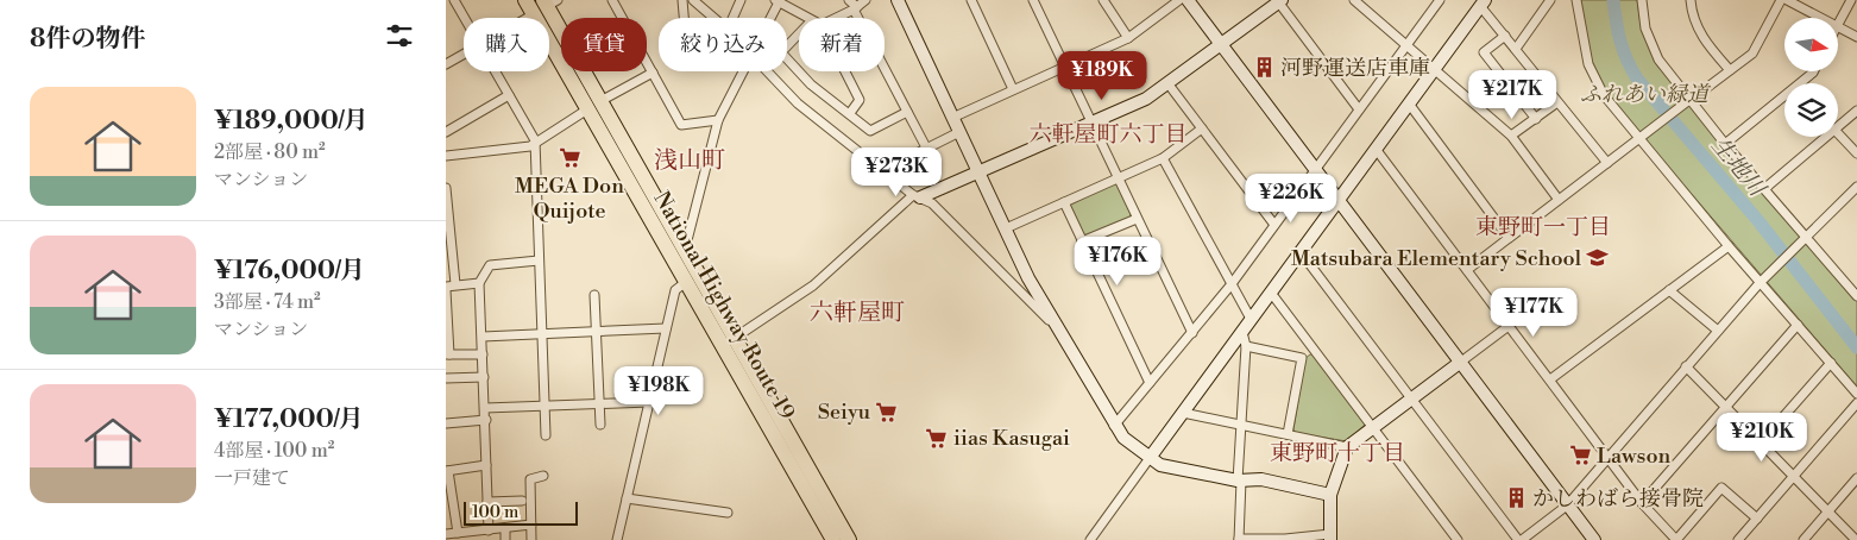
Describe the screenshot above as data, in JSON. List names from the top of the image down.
{
  "streets": {
    "highway": ["National Highway Route 19"]
  },
  "districts": [
    "六軒屋町六丁目",
    "浅山町",
    "東野町一丁目",
    "六軒屋町",
    "東野町十丁目"
  ],
  "water": ["生地川"],
  "parks": ["ふれあい緑道"],
  "places": {
    "building": ["河野運送店車庫", "かしわばら接骨院"],
    "supermarket": [
      "MEGA Don Quijote",
      "Seiyu",
      "iias Kasugai",
      "Lawson"
    ],
    "school or university": ["Matsubara Elementary School"]
  },
  "scale_bar": "100 m",
  "north": "right",
  "page": {
    "heading": "8件の物件",
    "chip": [
      "購入",
      "賃貸",
      "絞り込み",
      "新着"
    ],
    "price": [
      "¥189K",
      "¥217K",
      "¥273K",
      "¥226K",
      "¥176K",
      "¥177K",
      "¥198K",
      "¥210K"
    ],
    "list": [
      {
        "name": "¥189,000/月",
        "note": "2部屋 · 80 m² · マンション"
      },
      {
        "name": "¥176,000/月",
        "note": "3部屋 · 74 m² · マンション"
      },
      {
        "name": "¥177,000/月",
        "note": "4部屋 · 100 m² · 一戸建て"
      }
    ],
    "scale": "100 m"
  }
}
